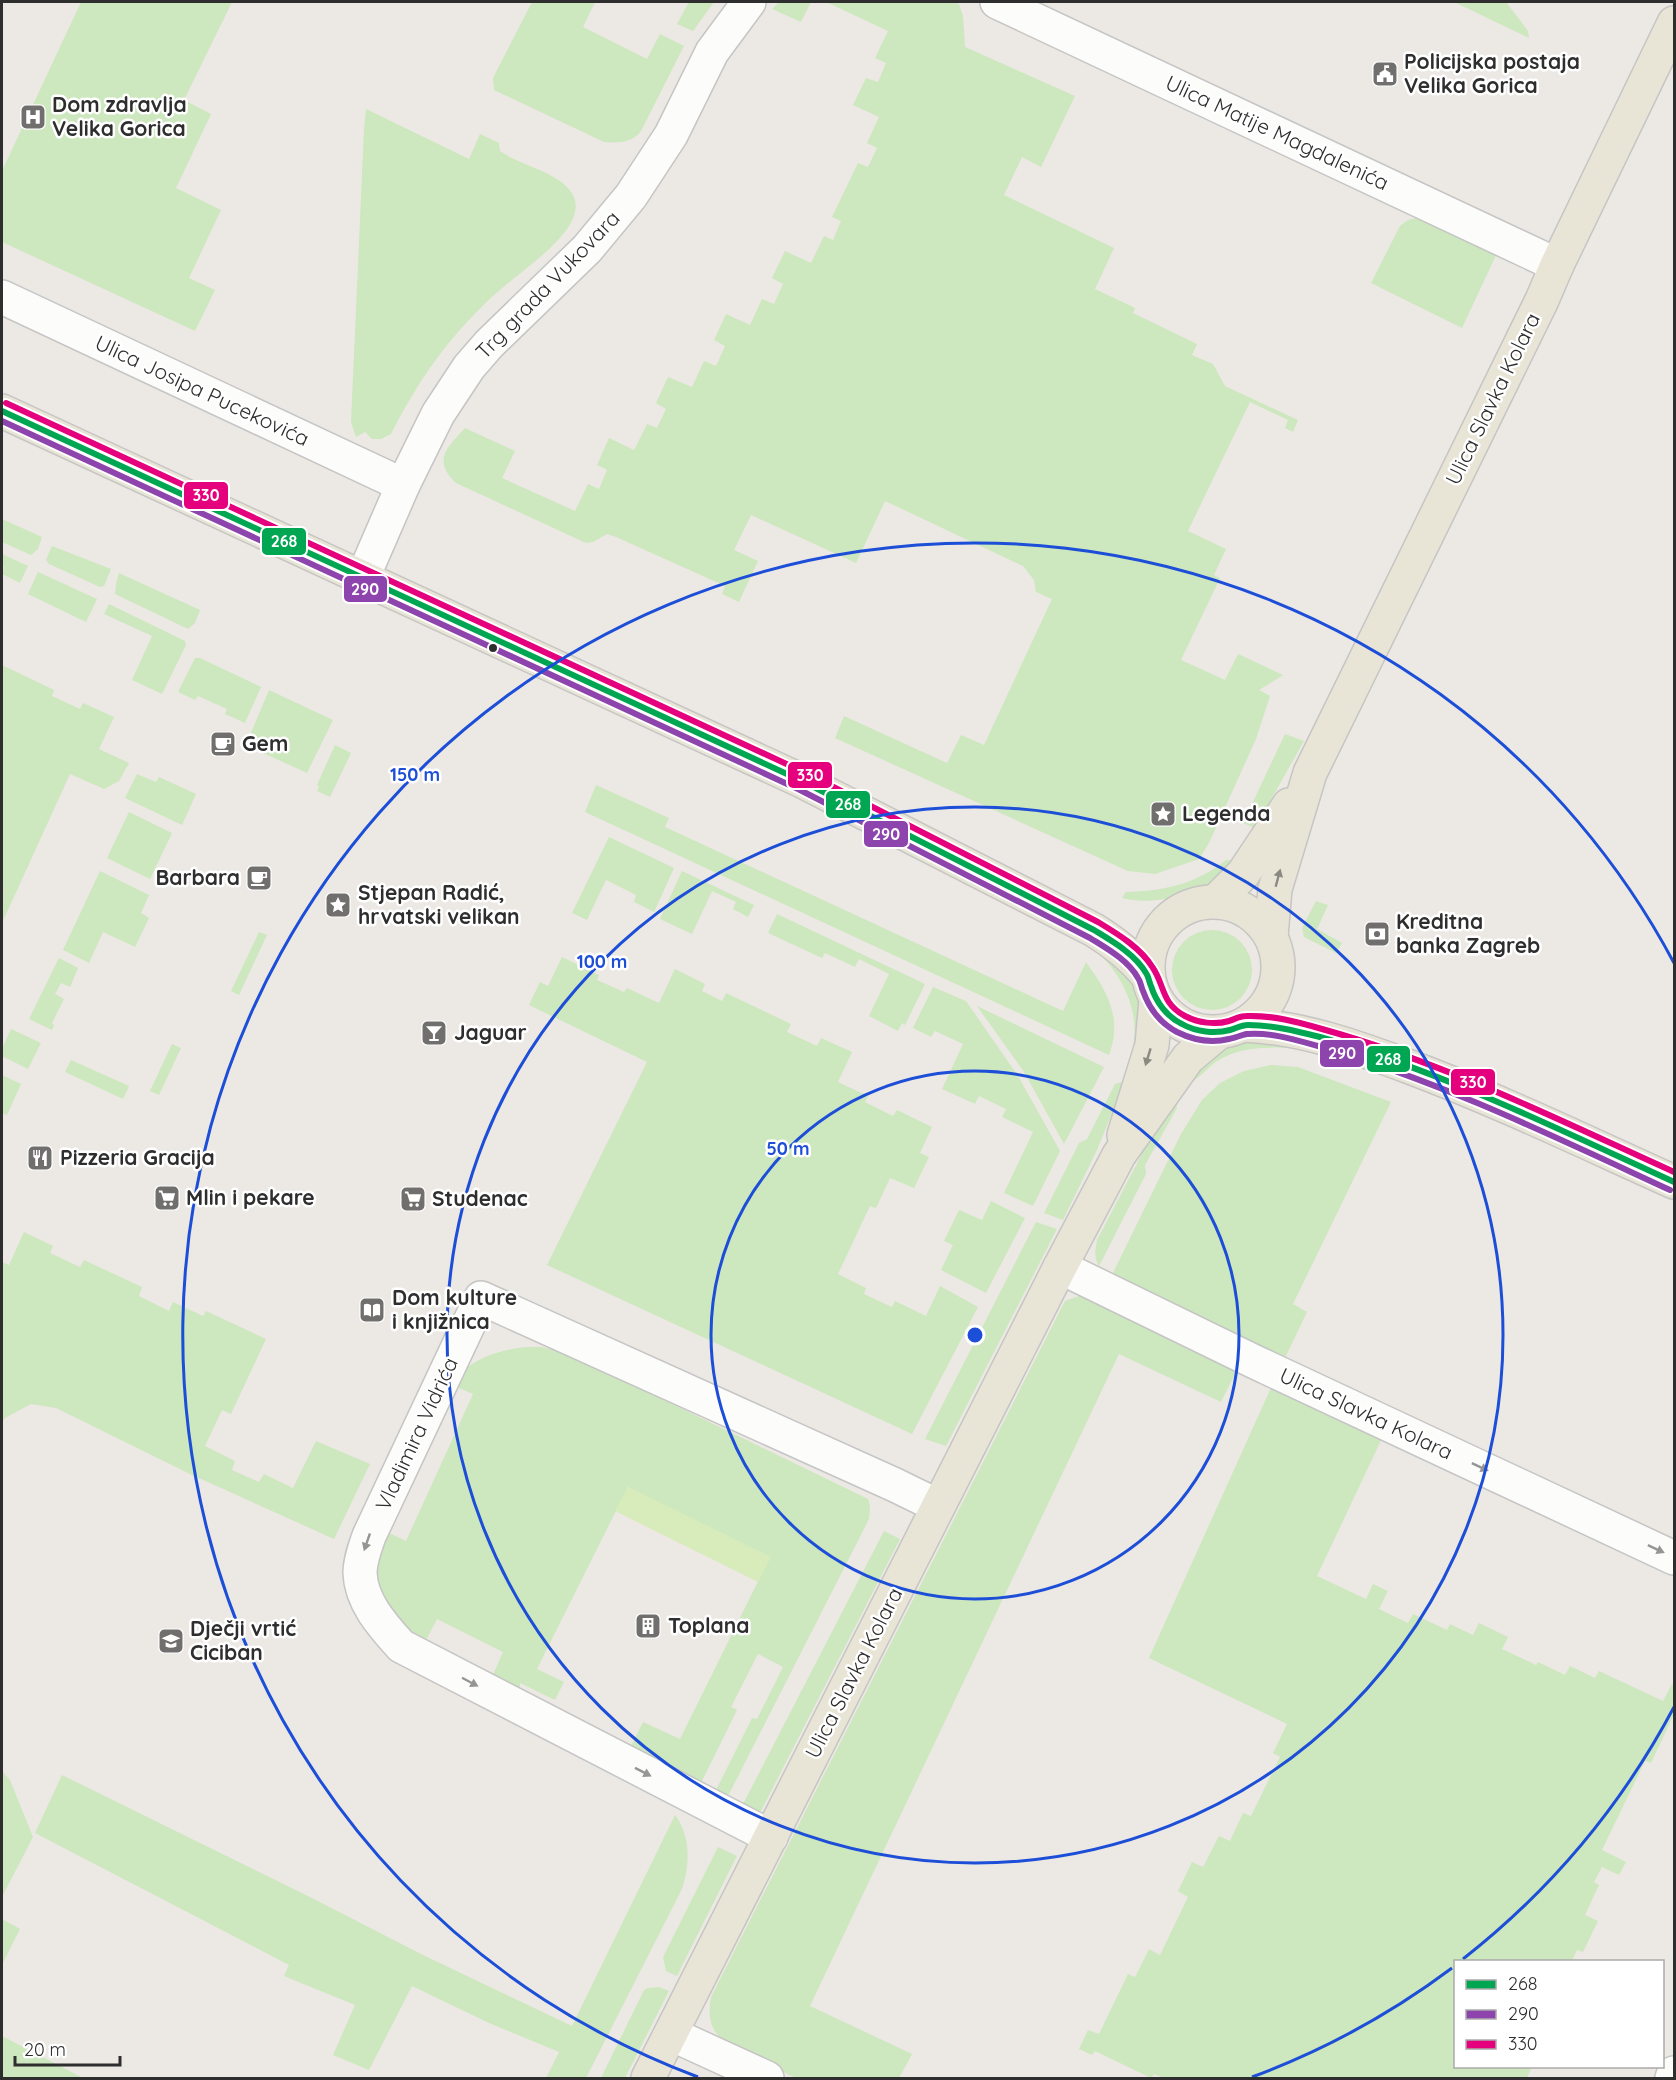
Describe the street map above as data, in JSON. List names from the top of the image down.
{
  "streets": {
    "main road": ["Ulica Slavka Kolara"],
    "street": [
      "Ulica Matije Magdalenića",
      "Trg grada Vukovara",
      "Ulica Josipa Pucekovića",
      "Vladimira Vidrića"
    ]
  },
  "crossings": [
    ["Ulica Matije Magdalenića", "Ulica Slavka Kolara"],
    ["Trg grada Vukovara", "Ulica Josipa Pucekovića"],
    ["Ulica Slavka Kolara", "Vladimira Vidrića"]
  ],
  "places": {
    "public building": ["Policijska postaja Velika Gorica"],
    "hospital": ["Dom zdravlja Velika Gorica"],
    "cafe": ["Gem", "Barbara"],
    "place": ["Legenda", "Stjepan Radić, hrvatski velikan"],
    "bank": ["Kreditna banka Zagreb"],
    "bar": ["Jaguar"],
    "restaurant": ["Pizzeria Gracija"],
    "supermarket": ["Mlin i pekare", "Studenac"],
    "library": ["Dom kulture i knjižnica"],
    "building": ["Toplana"],
    "school or university": ["Dječji vrtić Ciciban"]
  },
  "lines": ["transit line 330", "transit line 268", "transit line 290"],
  "legend": ["268", "290", "330"],
  "scale_bar": "20 m",
  "rings": ["150 m", "100 m", "50 m"]
}
